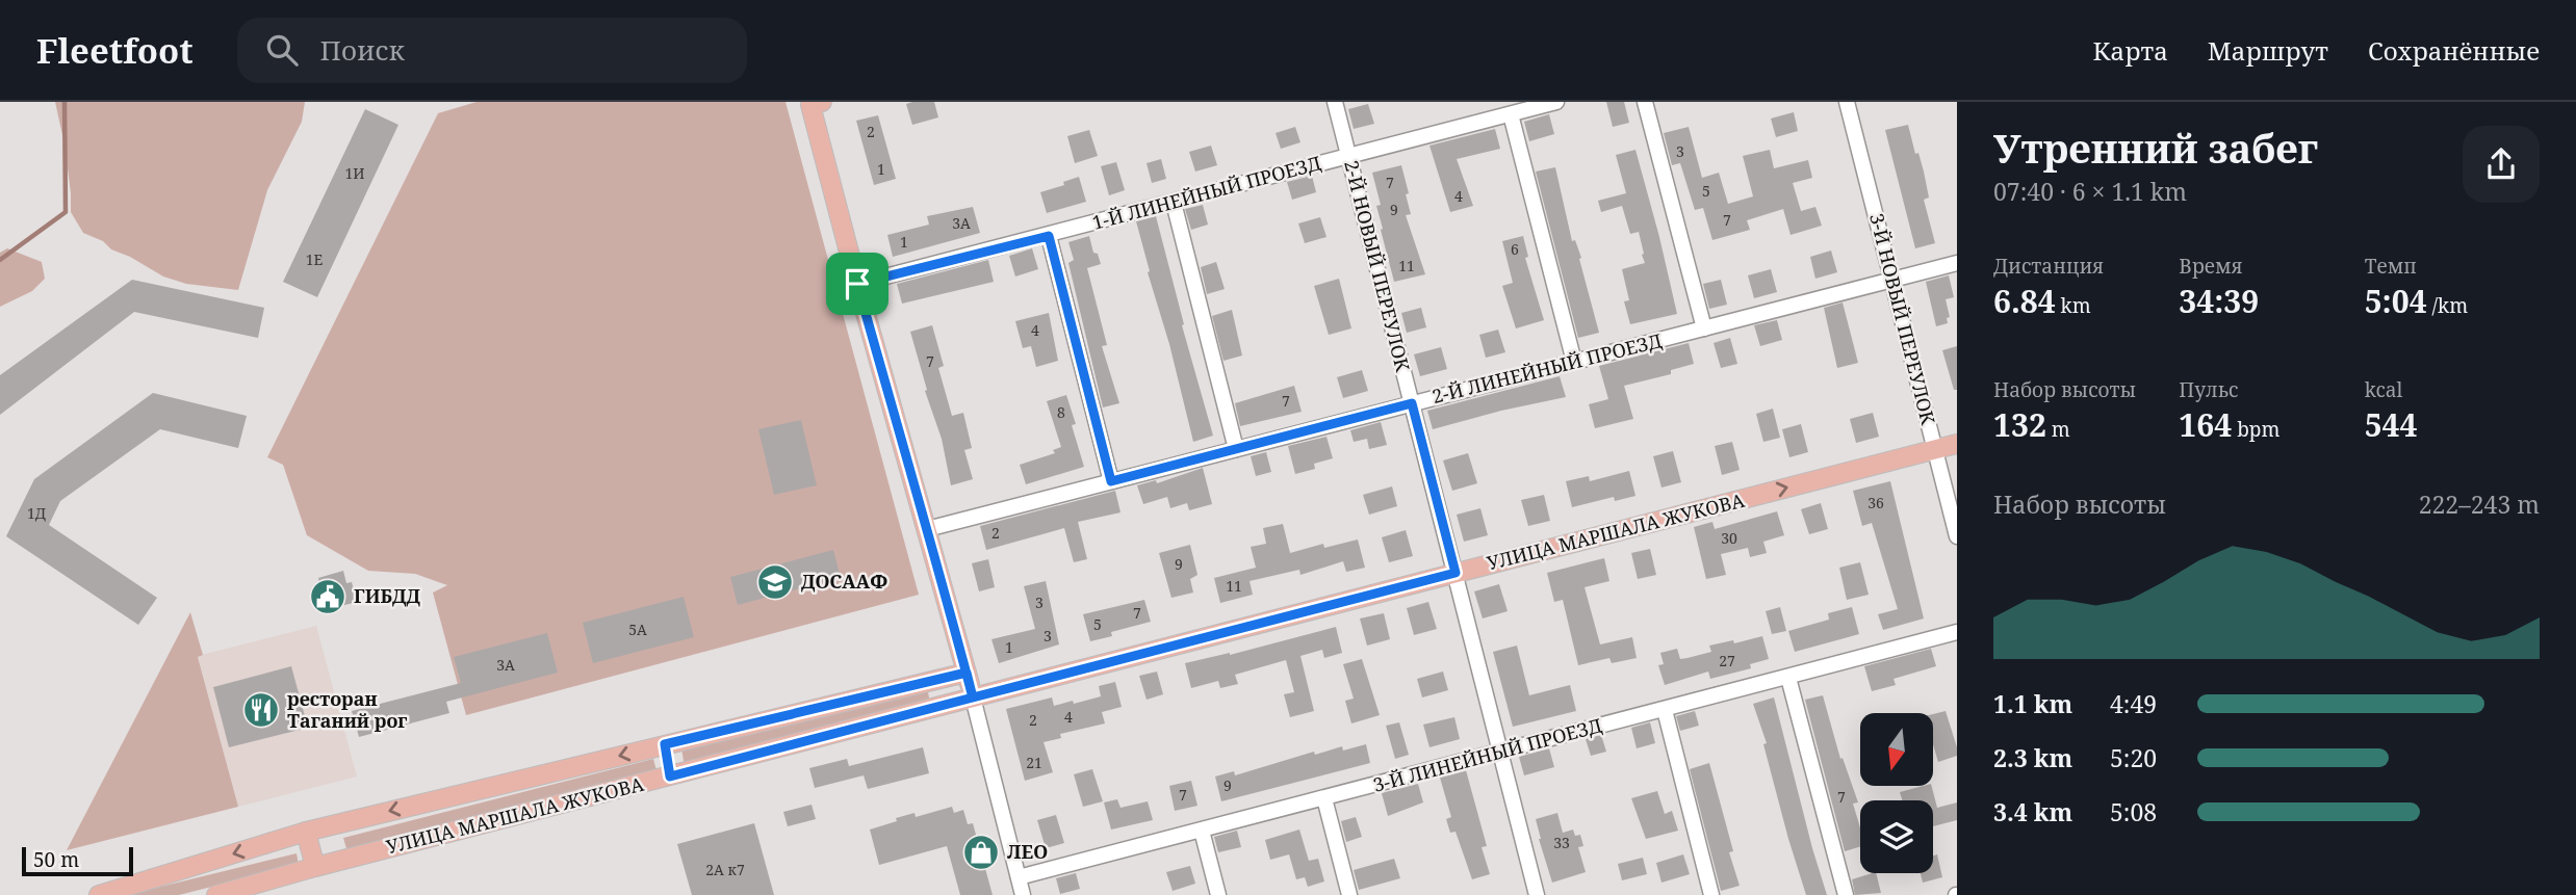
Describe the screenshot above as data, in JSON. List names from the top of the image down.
{
  "streets": {
    "main road": ["УЛИЦА МАРШАЛА ЖУКОВА"],
    "street": [
      "1-Й ЛИНЕЙНЫЙ ПРОЕЗД",
      "2-Й НОВЫЙ ПЕРЕУЛОК",
      "3-Й НОВЫЙ ПЕРЕУЛОК",
      "2-Й ЛИНЕЙНЫЙ ПРОЕЗД",
      "3-Й ЛИНЕЙНЫЙ ПРОЕЗД"
    ]
  },
  "crossings": [
    ["1-Й ЛИНЕЙНЫЙ ПРОЕЗД", "2-Й НОВЫЙ ПЕРЕУЛОК"],
    ["2-Й НОВЫЙ ПЕРЕУЛОК", "2-Й ЛИНЕЙНЫЙ ПРОЕЗД"],
    ["2-Й НОВЫЙ ПЕРЕУЛОК", "УЛИЦА МАРШАЛА ЖУКОВА"],
    ["2-Й НОВЫЙ ПЕРЕУЛОК", "3-Й ЛИНЕЙНЫЙ ПРОЕЗД"],
    ["3-Й НОВЫЙ ПЕРЕУЛОК", "2-Й ЛИНЕЙНЫЙ ПРОЕЗД"],
    ["3-Й НОВЫЙ ПЕРЕУЛОК", "УЛИЦА МАРШАЛА ЖУКОВА"]
  ],
  "places": {
    "school or university": ["ДОСААФ"],
    "public building": ["ГИБДД"],
    "restaurant": ["ресторан Таганий рог"],
    "shop": ["ЛЕО"]
  },
  "house_numbers": [
    "2",
    "3",
    "1",
    "1И",
    "7",
    "5",
    "4",
    "9",
    "7",
    "3А",
    "1",
    "6",
    "1Е",
    "11",
    "4",
    "7",
    "7",
    "8",
    "36",
    "1Д",
    "2",
    "30",
    "9",
    "11",
    "3",
    "7",
    "5",
    "5А",
    "3",
    "1",
    "27",
    "3А",
    "4",
    "2",
    "21",
    "9",
    "7",
    "7",
    "33",
    "2А к7"
  ],
  "scale_bar": "50 m",
  "north": "bottom",
  "page": {
    "header": "Fleetfoot",
    "search": "Поиск",
    "nav": ["Карта", "Маршрут", "Сохранённые"],
    "heading": ["Утренний забег", "07:40 · 6 × 1.1 km"],
    "stats": [
      ["Дистанция", "6.84 km"],
      ["Время", "34:39"],
      ["Темп", "5:04 /km"],
      ["Набор высоты", "132 m"],
      ["Пульс", "164 bpm"],
      ["kcal", "544"]
    ],
    "chart": ["Набор высоты", "222–243 m"],
    "list": [
      {
        "name": "1.1 km",
        "note": "4:49"
      },
      {
        "name": "2.3 km",
        "note": "5:20"
      },
      {
        "name": "3.4 km",
        "note": "5:08"
      }
    ],
    "scale": "50 m"
  }
}
